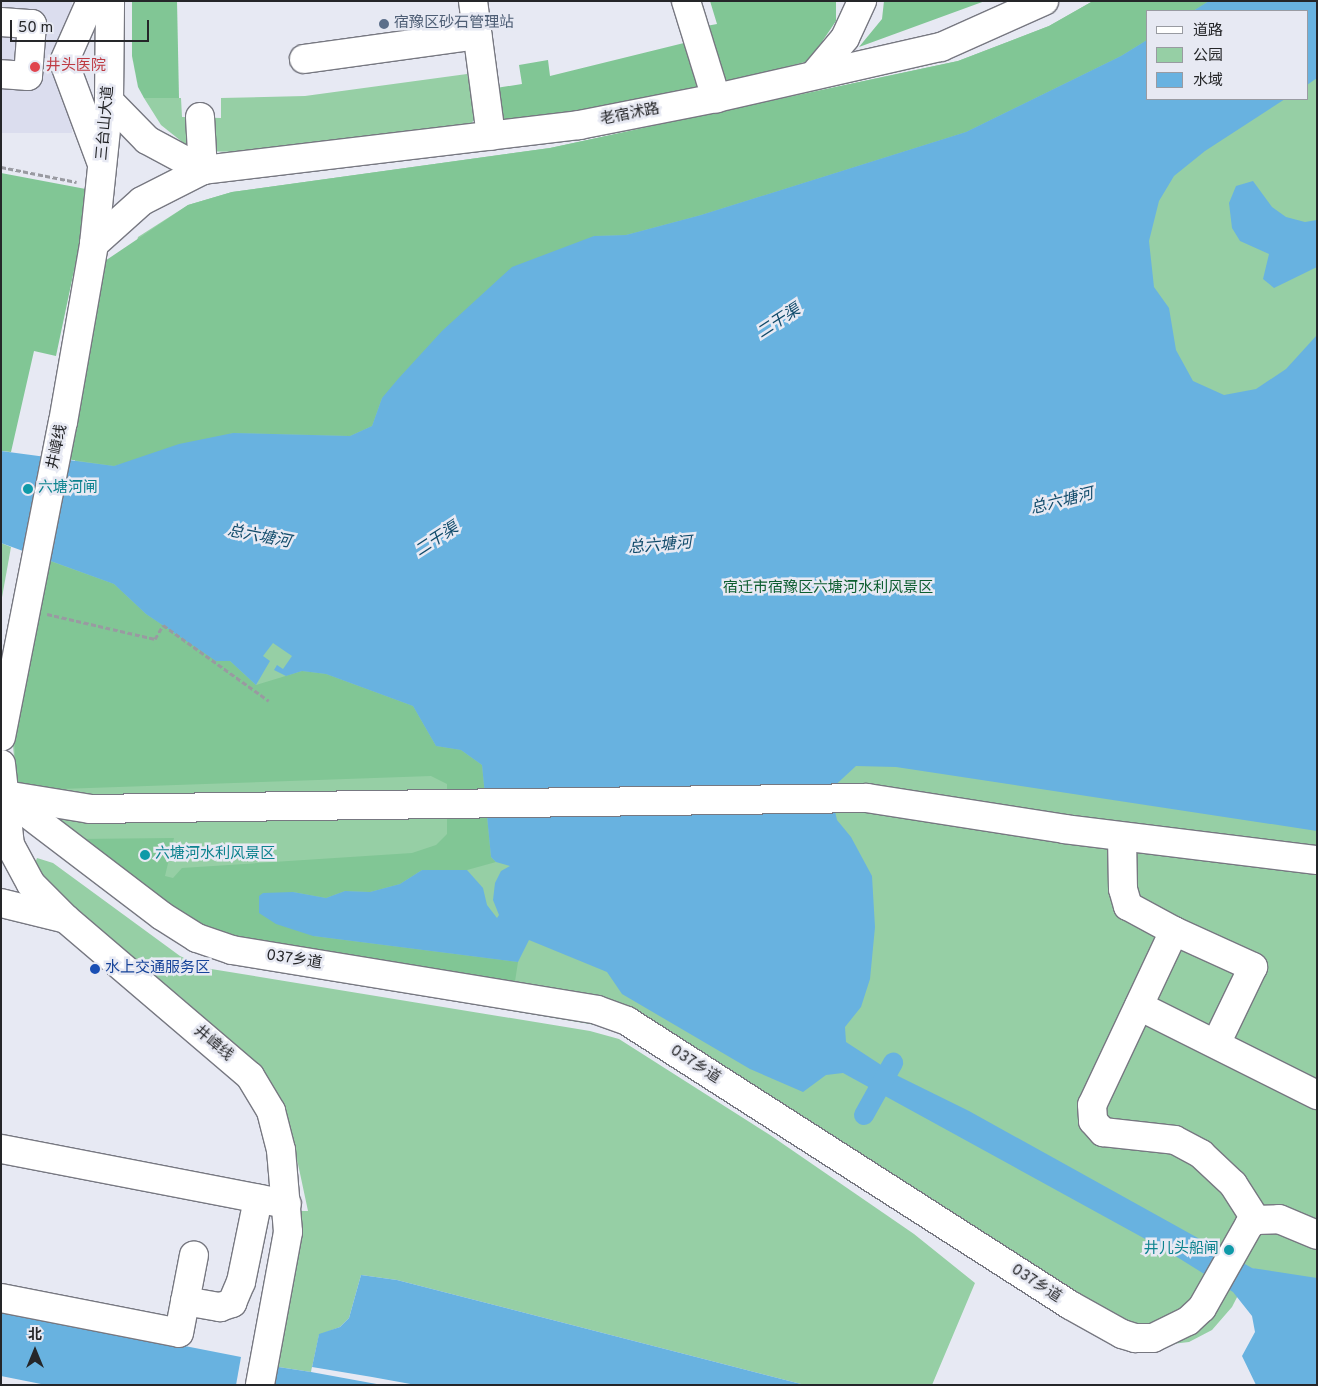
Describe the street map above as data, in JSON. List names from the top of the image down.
{
  "streets": {
    "street": [
      "老宿沭路",
      "三台山大道",
      "井嶂线",
      "037乡道"
    ]
  },
  "crossings": [
    ["老宿沭路", "三台山大道"],
    ["老宿沭路", "井嶂线"],
    ["三台山大道", "井嶂线"],
    ["井嶂线", "037乡道"]
  ],
  "water": ["二干渠", "总六塘河"],
  "parks": ["宿迁市宿豫区六塘河水利风景区"],
  "places": [
    "宿豫区砂石管理站",
    "井头医院",
    "六塘河闸",
    "六塘河水利风景区",
    "水上交通服务区",
    "井儿头船闸"
  ],
  "legend": ["道路", "公园", "水域"],
  "scale_bar": "50 m",
  "north": "top"
}
